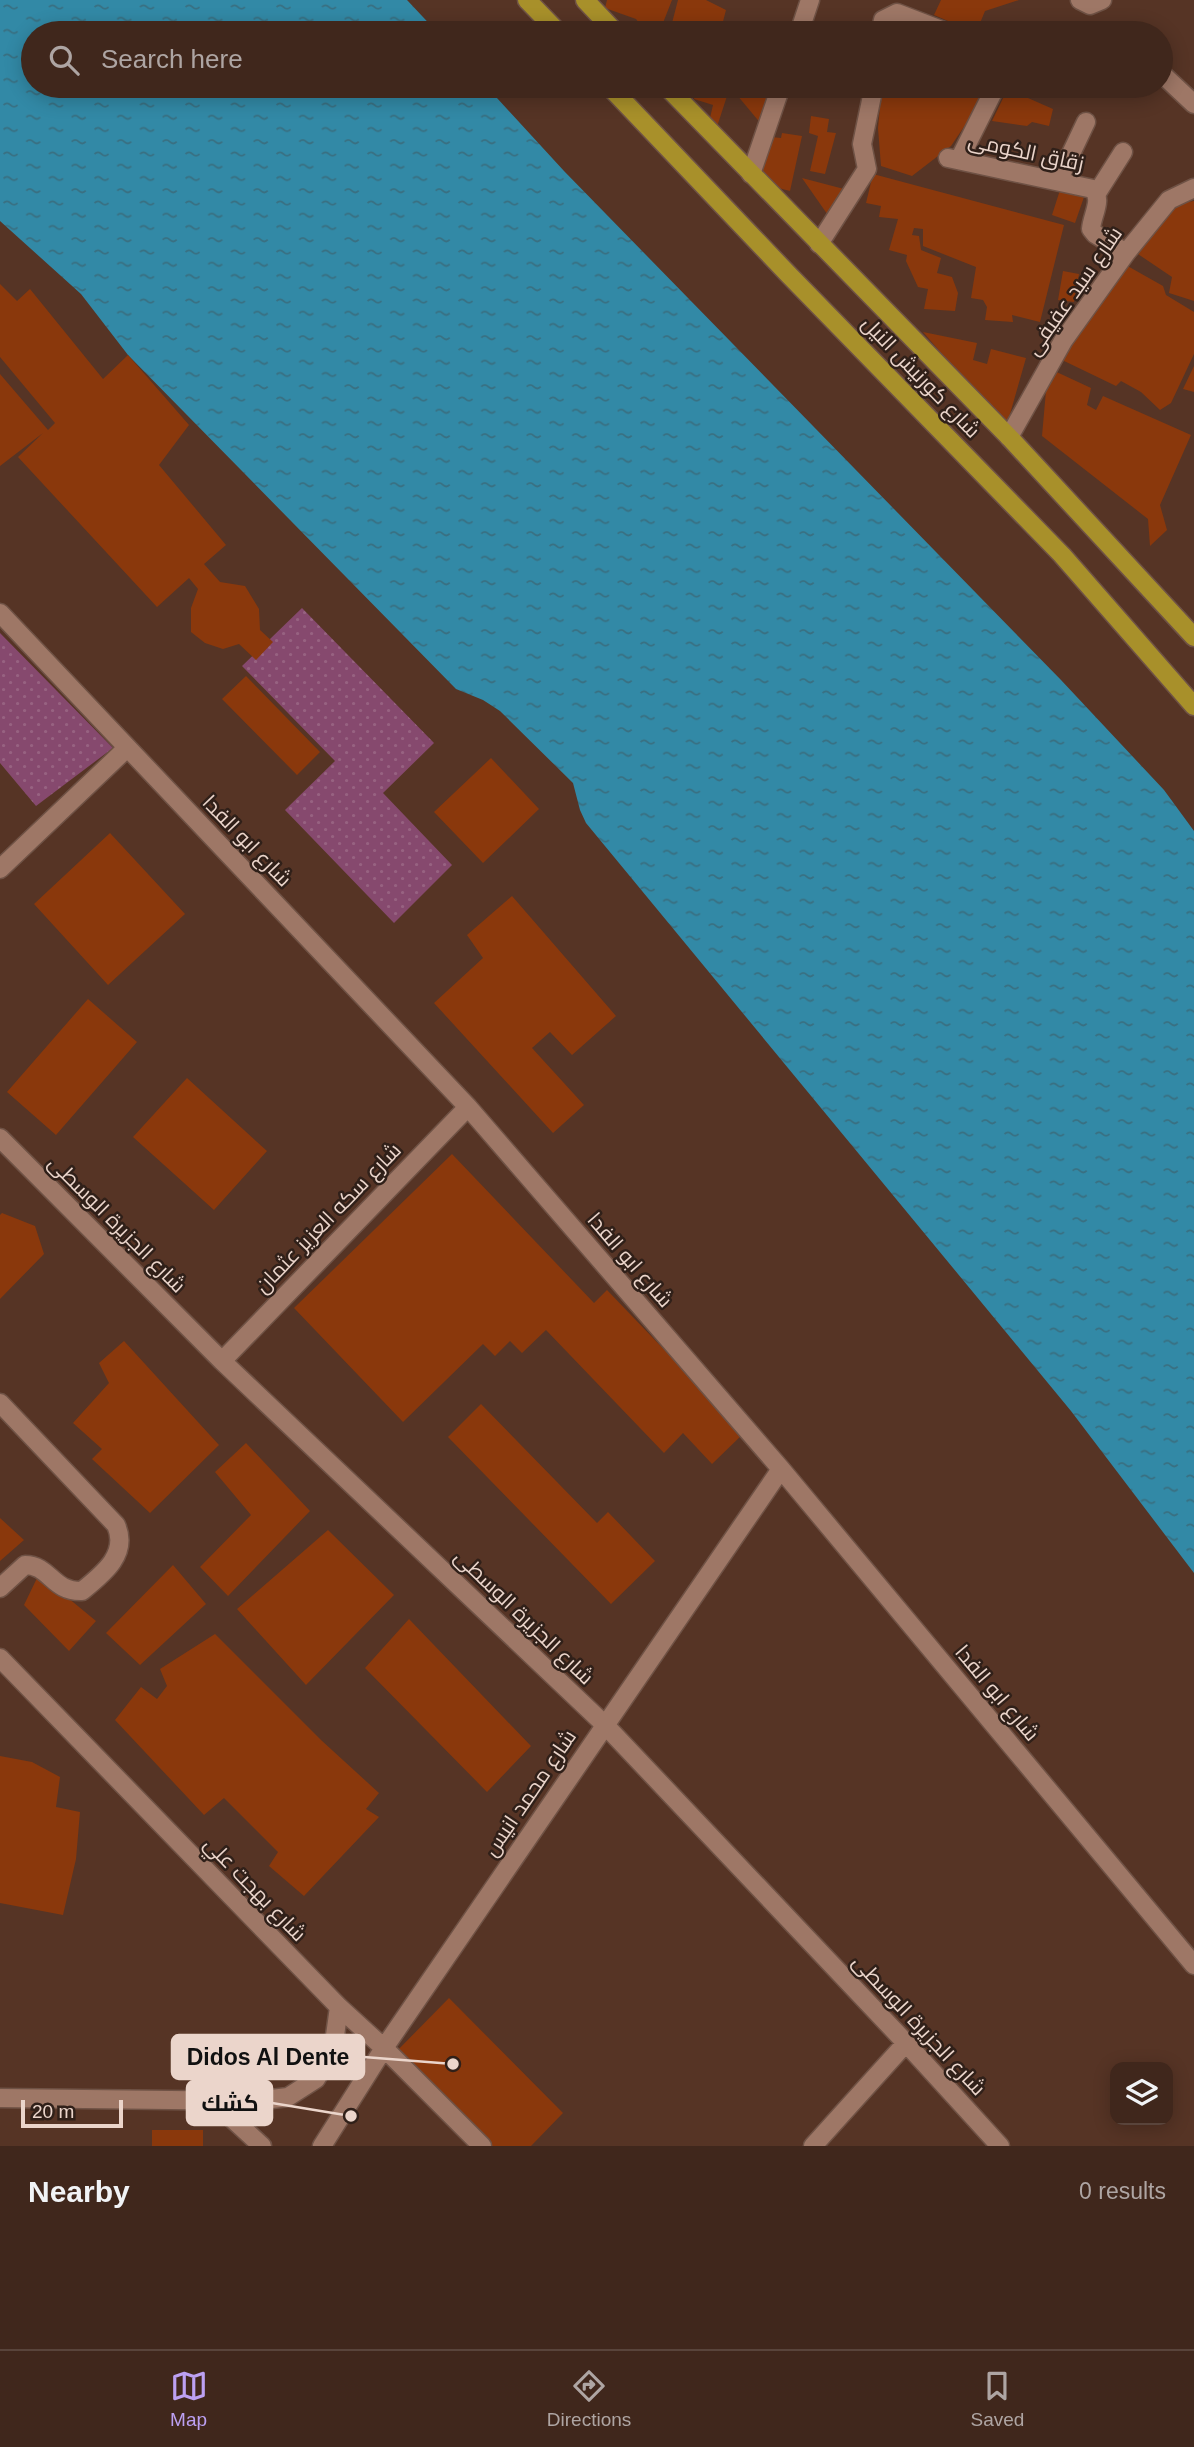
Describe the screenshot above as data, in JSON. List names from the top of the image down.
{
  "streets": {
    "main road": ["شارع كورنيش النيل"],
    "street": [
      "زقاق الكومى",
      "شارع سيد عفيفى",
      "شارع ابو الفدا",
      "شارع سكه العزيز عثمان",
      "شارع الجزيرة الوسطى",
      "شارع محمد انيس",
      "شارع بهجت علي"
    ]
  },
  "crossings": [
    ["زقاق الكومى", "شارع سيد عفيفى"],
    ["شارع سيد عفيفى", "شارع كورنيش النيل"],
    ["شارع ابو الفدا", "شارع سكه العزيز عثمان"],
    ["شارع ابو الفدا", "شارع محمد انيس"],
    ["شارع سكه العزيز عثمان", "شارع الجزيرة الوسطى"],
    ["شارع الجزيرة الوسطى", "شارع محمد انيس"],
    ["شارع محمد انيس", "شارع بهجت علي"]
  ],
  "places": ["Didos Al Dente", "كشك"],
  "scale_bar": "20 m",
  "page": {
    "search": "Search here",
    "scale": "20 m",
    "heading": ["Nearby", "0 results"],
    "nav": ["Map", "Directions", "Saved"]
  }
}
